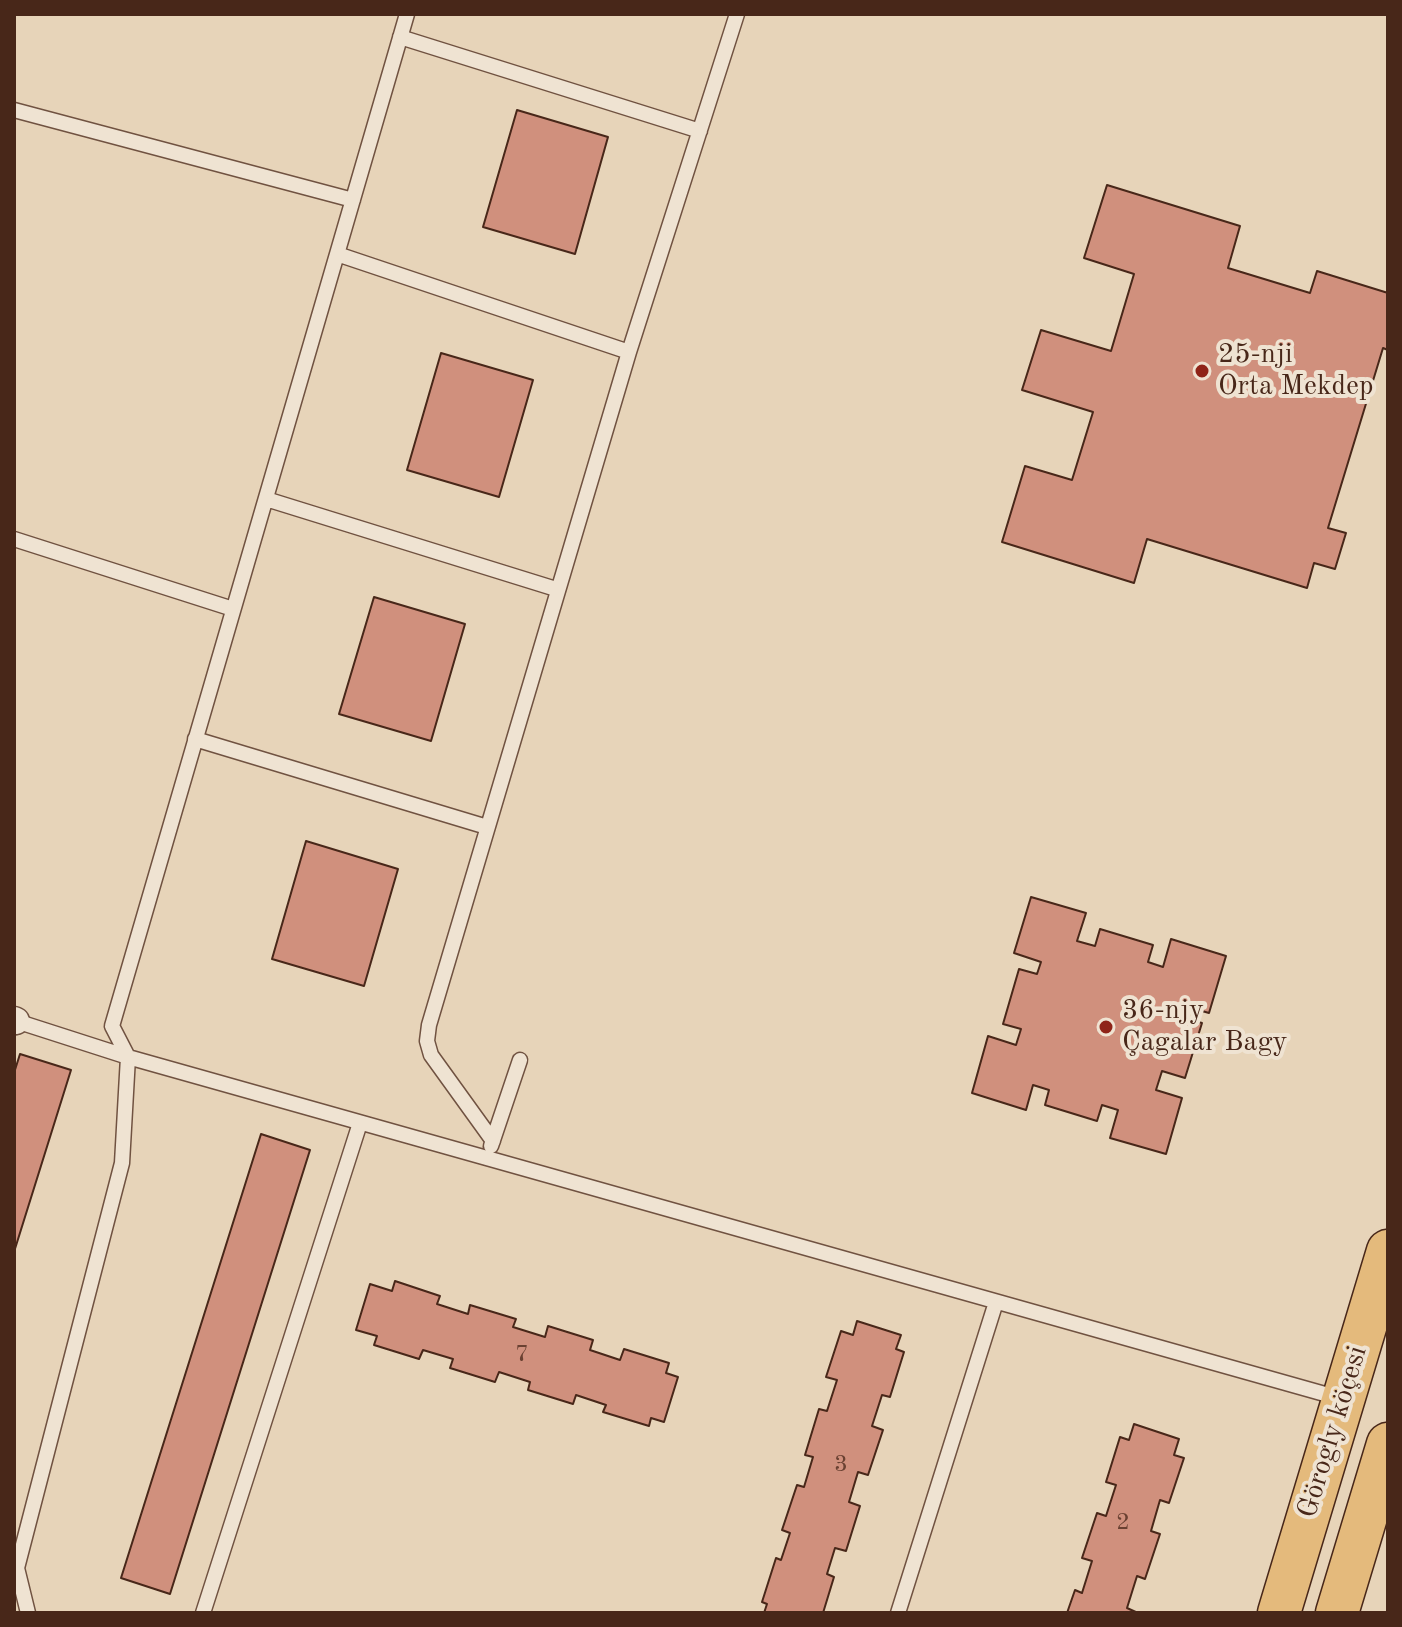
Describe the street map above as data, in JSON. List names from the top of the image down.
{
  "streets": {
    "main road": ["Görogly köçesi"]
  },
  "places": ["25-nji Orta Mekdep", "36-njy Çagalar Bagy"],
  "house_numbers": ["7", "3", "2"]
}
